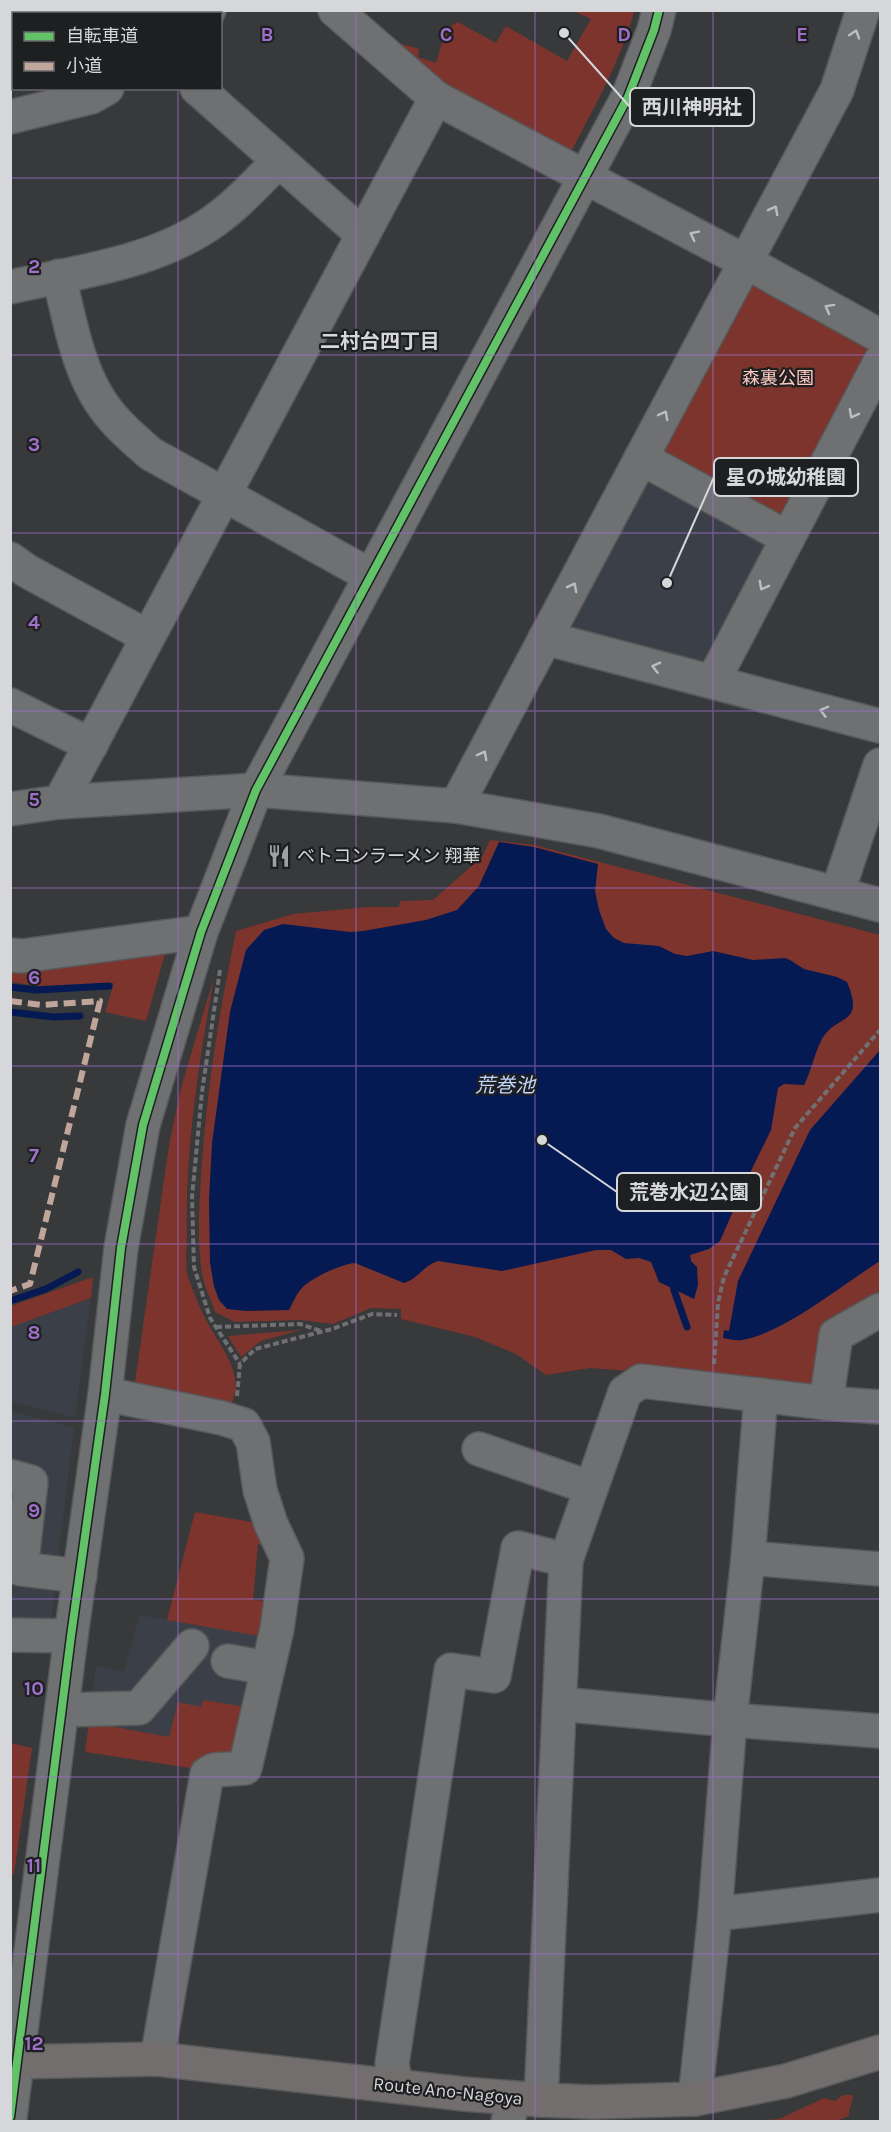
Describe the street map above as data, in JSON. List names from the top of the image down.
{
  "streets": {
    "main road": ["Route Ano-Nagoya"]
  },
  "districts": ["二村台四丁目"],
  "water": ["荒巻池"],
  "parks": ["森裏公園"],
  "places": {
    "other": ["西川神明社", "星の城幼稚園", "荒巻水辺公園"],
    "restaurant": ["ベトコンラーメン 翔華"]
  },
  "legend": ["自転車道", "小道"],
  "grid": {
    "columns": [
      "B",
      "C",
      "D",
      "E"
    ],
    "rows": [
      "2",
      "3",
      "4",
      "5",
      "6",
      "7",
      "8",
      "9",
      "10",
      "11",
      "12"
    ]
  }
}
